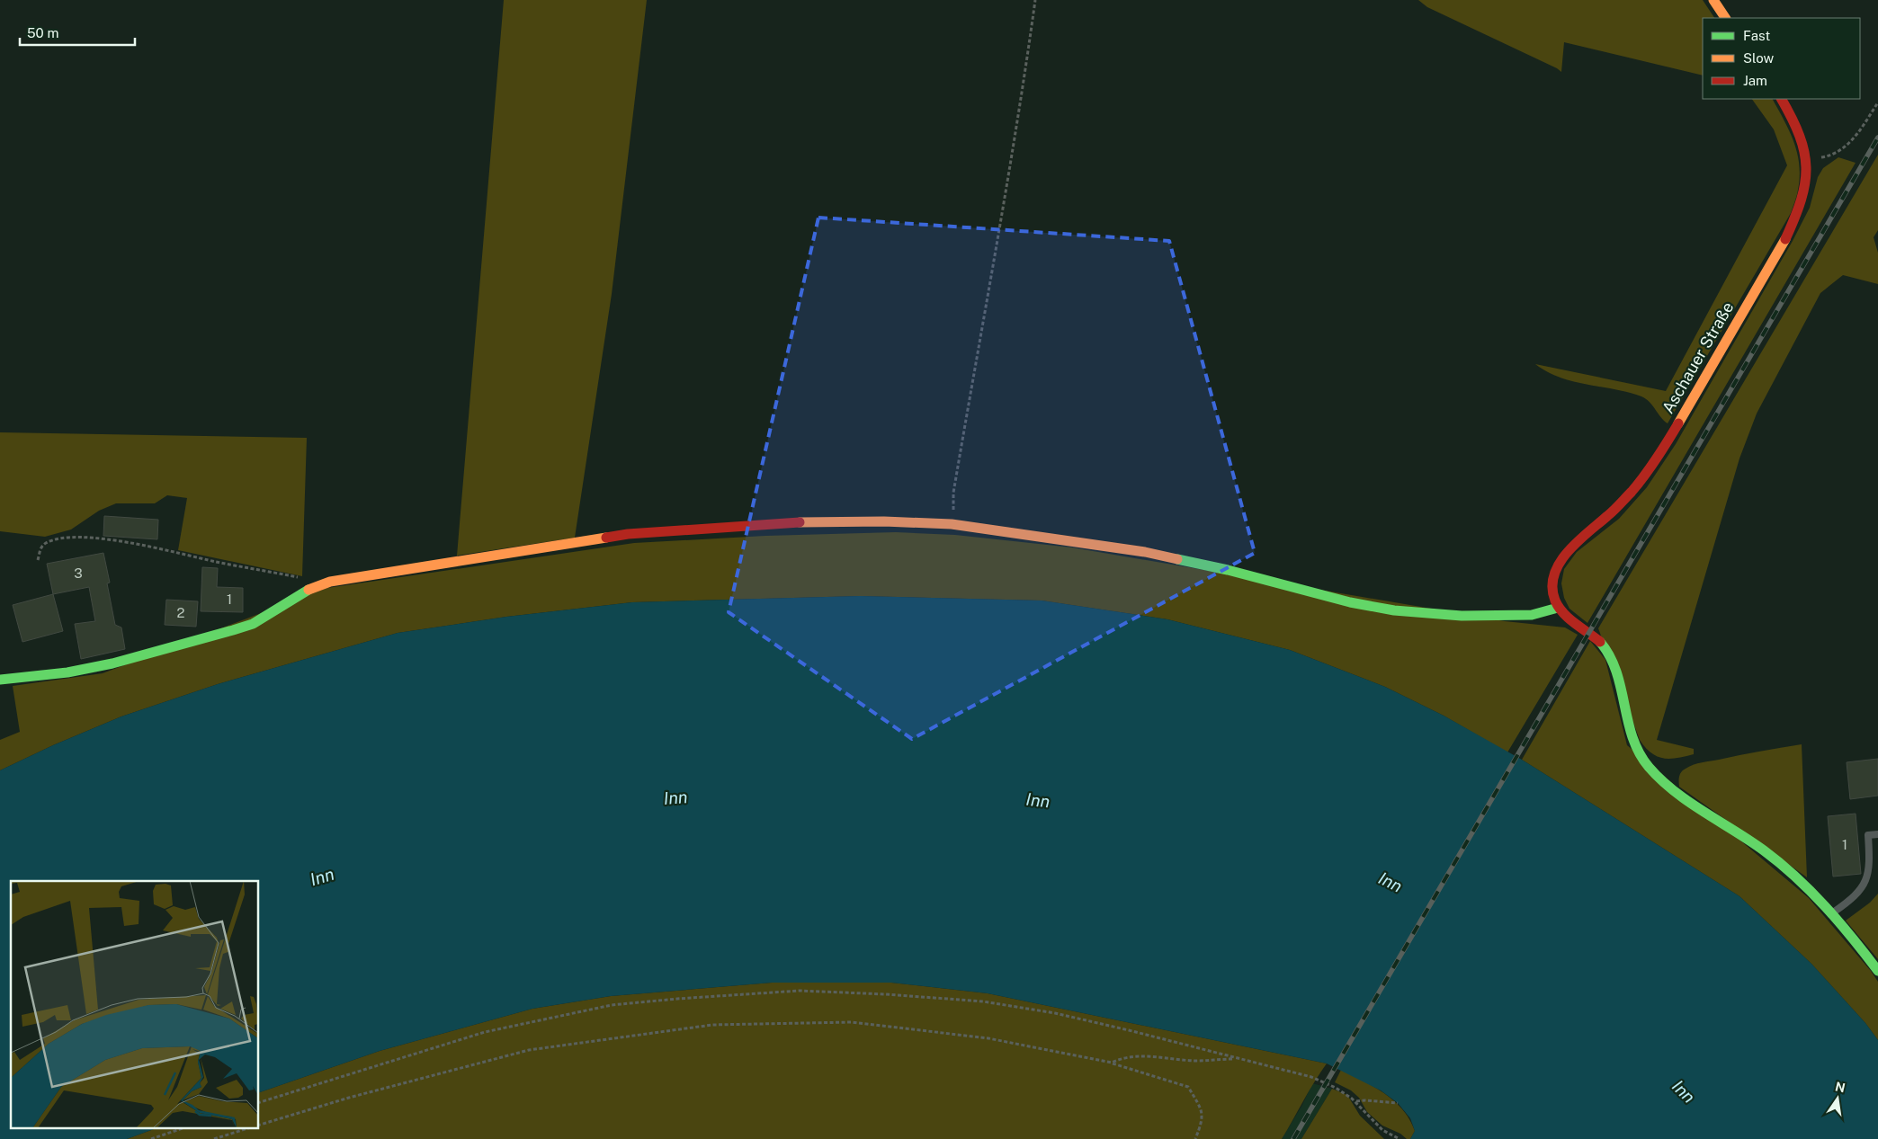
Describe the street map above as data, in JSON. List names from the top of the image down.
{
  "streets": {
    "street": ["Aschauer Straße"]
  },
  "water": ["Inn"],
  "house_numbers": [
    "3",
    "1",
    "2",
    "1"
  ],
  "legend": ["Fast", "Slow", "Jam"],
  "scale_bar": "50 m",
  "north": "top"
}
